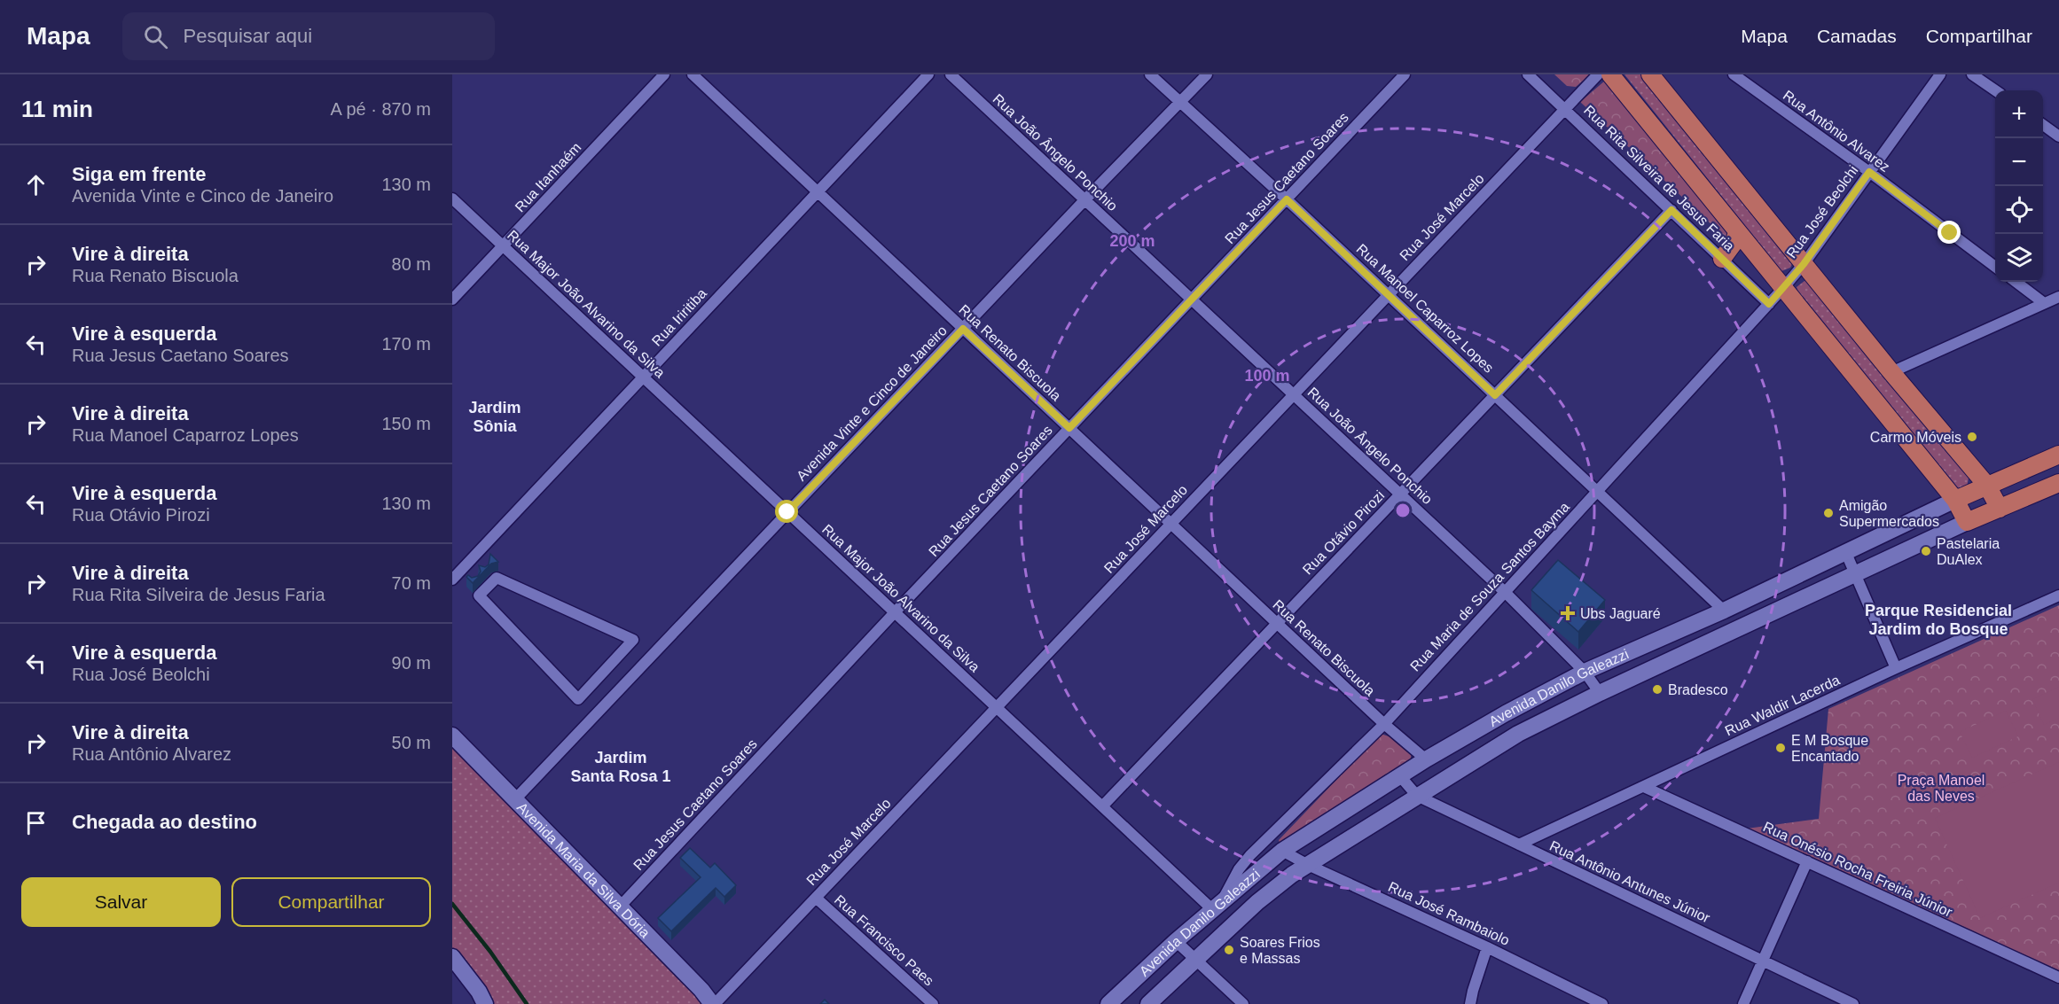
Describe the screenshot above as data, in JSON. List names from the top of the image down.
{
  "streets": {
    "main road": ["Avenida Danilo Galeazzi", "Avenida Maria da Silva Dória"],
    "street": [
      "Rua Antônio Alvarez",
      "Rua João Ângelo Ponchio",
      "Rua Itanhaém",
      "Rua Jesus Caetano Soares",
      "Rua Rita Silveira de Jesus Faria",
      "Rua José Beolchi",
      "Rua José Marcelo",
      "Rua Major João Alvarino da Silva",
      "Rua Manoel Caparroz Lopes",
      "Rua Iriritiba",
      "Rua Renato Biscuola",
      "Avenida Vinte e Cinco de Janeiro",
      "Rua Otávio Pirozi",
      "Rua Maria de Souza Santos Bayma",
      "Rua Waldir Lacerda",
      "Rua Onésio Rocha Freiria Júnior",
      "Rua Antônio Antunes Júnior",
      "Rua José Rambaiolo",
      "Rua Francisco Paes"
    ]
  },
  "crossings": [
    ["Rua Antônio Alvarez", "Rua José Beolchi"],
    ["Rua João Ângelo Ponchio", "Rua Jesus Caetano Soares"],
    ["Rua João Ângelo Ponchio", "Rua José Marcelo"],
    ["Rua João Ângelo Ponchio", "Avenida Vinte e Cinco de Janeiro"],
    ["Rua João Ângelo Ponchio", "Rua Otávio Pirozi"],
    ["Rua João Ângelo Ponchio", "Rua Maria de Souza Santos Bayma"],
    ["Rua João Ângelo Ponchio", "Avenida Danilo Galeazzi"],
    ["Rua Itanhaém", "Rua Major João Alvarino da Silva"],
    ["Rua Jesus Caetano Soares", "Rua Major João Alvarino da Silva"],
    ["Rua Jesus Caetano Soares", "Rua Manoel Caparroz Lopes"],
    ["Rua Jesus Caetano Soares", "Rua Renato Biscuola"],
    ["Rua Jesus Caetano Soares", "Avenida Maria da Silva Dória"],
    ["Rua Rita Silveira de Jesus Faria", "Rua José Marcelo"],
    ["Rua Rita Silveira de Jesus Faria", "Rua Otávio Pirozi"],
    ["Rua Rita Silveira de Jesus Faria", "Rua Maria de Souza Santos Bayma"],
    ["Rua José Beolchi", "Rua Maria de Souza Santos Bayma"],
    ["Rua José Marcelo", "Rua Major João Alvarino da Silva"],
    ["Rua José Marcelo", "Rua Manoel Caparroz Lopes"],
    ["Rua José Marcelo", "Rua Renato Biscuola"],
    ["Rua José Marcelo", "Avenida Maria da Silva Dória"],
    ["Rua José Marcelo", "Rua Francisco Paes"],
    ["Rua Major João Alvarino da Silva", "Rua Iriritiba"],
    ["Rua Major João Alvarino da Silva", "Avenida Vinte e Cinco de Janeiro"],
    ["Rua Major João Alvarino da Silva", "Rua Otávio Pirozi"],
    ["Rua Major João Alvarino da Silva", "Rua Maria de Souza Santos Bayma"],
    ["Rua Major João Alvarino da Silva", "Avenida Danilo Galeazzi"],
    ["Rua Manoel Caparroz Lopes", "Avenida Vinte e Cinco de Janeiro"],
    ["Rua Manoel Caparroz Lopes", "Rua Otávio Pirozi"],
    ["Rua Manoel Caparroz Lopes", "Rua Maria de Souza Santos Bayma"],
    ["Rua Manoel Caparroz Lopes", "Avenida Danilo Galeazzi"],
    ["Rua Iriritiba", "Rua Renato Biscuola"],
    ["Rua Renato Biscuola", "Avenida Vinte e Cinco de Janeiro"],
    ["Rua Renato Biscuola", "Rua Otávio Pirozi"],
    ["Rua Renato Biscuola", "Rua Maria de Souza Santos Bayma"],
    ["Rua Renato Biscuola", "Avenida Danilo Galeazzi"],
    ["Avenida Vinte e Cinco de Janeiro", "Avenida Maria da Silva Dória"],
    ["Rua Maria de Souza Santos Bayma", "Avenida Danilo Galeazzi"],
    ["Avenida Danilo Galeazzi", "Rua Antônio Antunes Júnior"],
    ["Avenida Danilo Galeazzi", "Rua José Rambaiolo"],
    ["Rua Waldir Lacerda", "Rua Onésio Rocha Freiria Júnior"],
    ["Rua Waldir Lacerda", "Rua Antônio Antunes Júnior"]
  ],
  "districts": ["Jardim Sônia", "Parque Residencial Jardim do Bosque", "Jardim Santa Rosa 1"],
  "parks": ["Praça Manoel das Neves"],
  "places": {
    "other": [
      "Carmo Móveis",
      "Amigão Supermercados",
      "Pastelaria DuAlex",
      "Bradesco",
      "E M Bosque Encantado",
      "Soares Frios e Massas"
    ],
    "health": ["Ubs Jaguaré"]
  },
  "page": {
    "header": "Mapa",
    "search": "Pesquisar aqui",
    "nav": ["Mapa", "Camadas", "Compartilhar"],
    "heading": ["11 min", "A pé · 870 m"],
    "map_buttons": ["+", "−"],
    "list": [
      ["Siga em frente", "Avenida Vinte e Cinco de Janeiro", "130 m"],
      ["Vire à direita", "Rua Renato Biscuola", "80 m"],
      ["Vire à esquerda", "Rua Jesus Caetano Soares", "170 m"],
      ["Vire à direita", "Rua Manoel Caparroz Lopes", "150 m"],
      ["Vire à esquerda", "Rua Otávio Pirozi", "130 m"],
      ["Vire à direita", "Rua Rita Silveira de Jesus Faria", "70 m"],
      ["Vire à esquerda", "Rua José Beolchi", "90 m"],
      ["Vire à direita", "Rua Antônio Alvarez", "50 m"],
      "Chegada ao destino"
    ],
    "buttons": ["Salvar", "Compartilhar"]
  },
  "rings": ["200 m", "100 m"]
}
